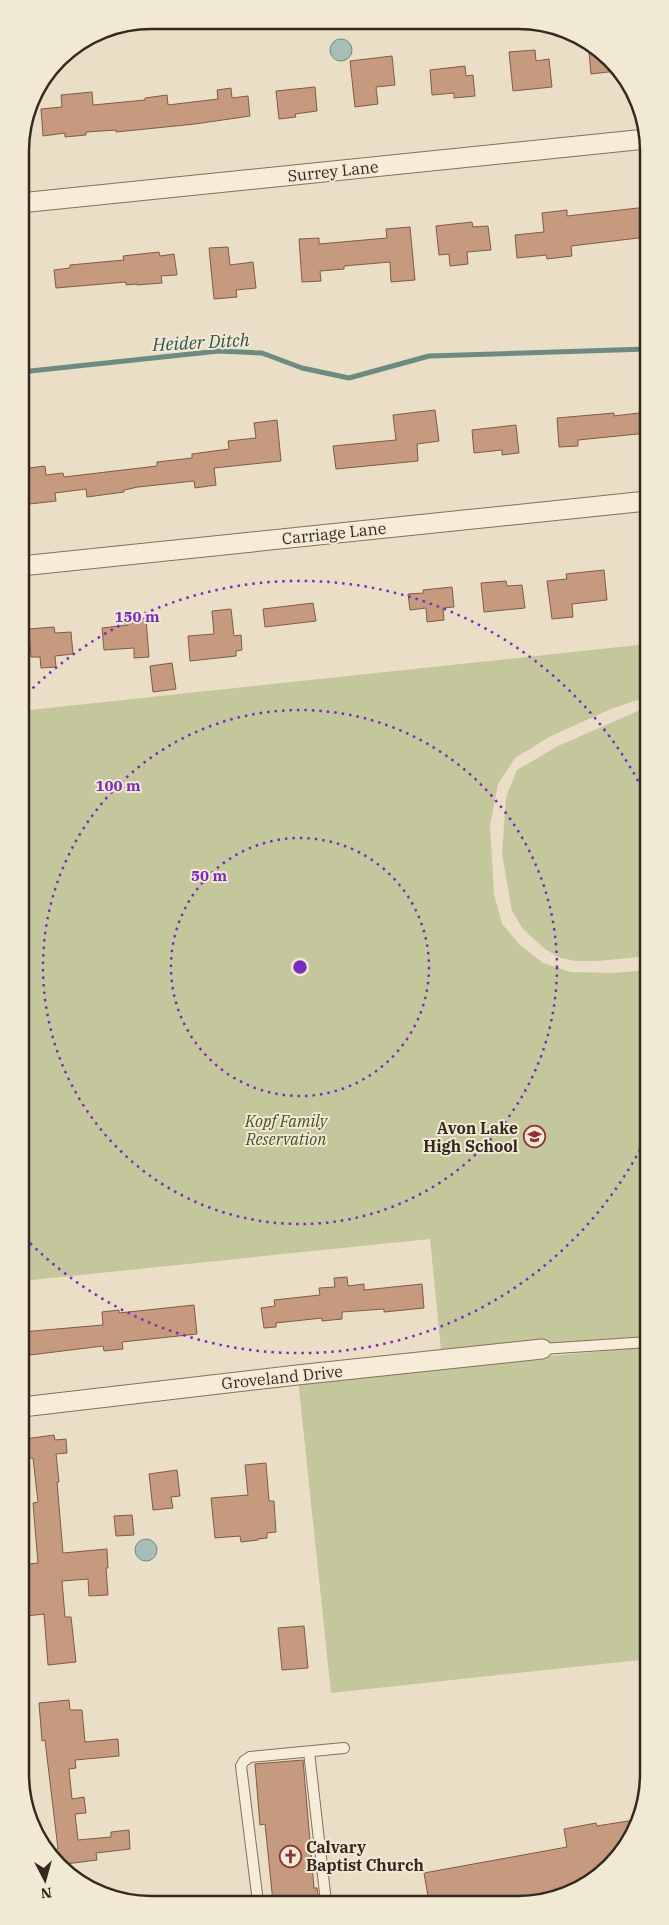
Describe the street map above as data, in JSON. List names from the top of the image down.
{
  "streets": {
    "street": ["Surrey Lane", "Carriage Lane", "Groveland Drive"]
  },
  "water": ["Heider Ditch"],
  "parks": ["Kopf Family Reservation"],
  "places": {
    "school or university": ["Avon Lake High School"],
    "church": ["Calvary Baptist Church"]
  },
  "north": "bottom",
  "rings": ["150 m", "100 m", "50 m"]
}
